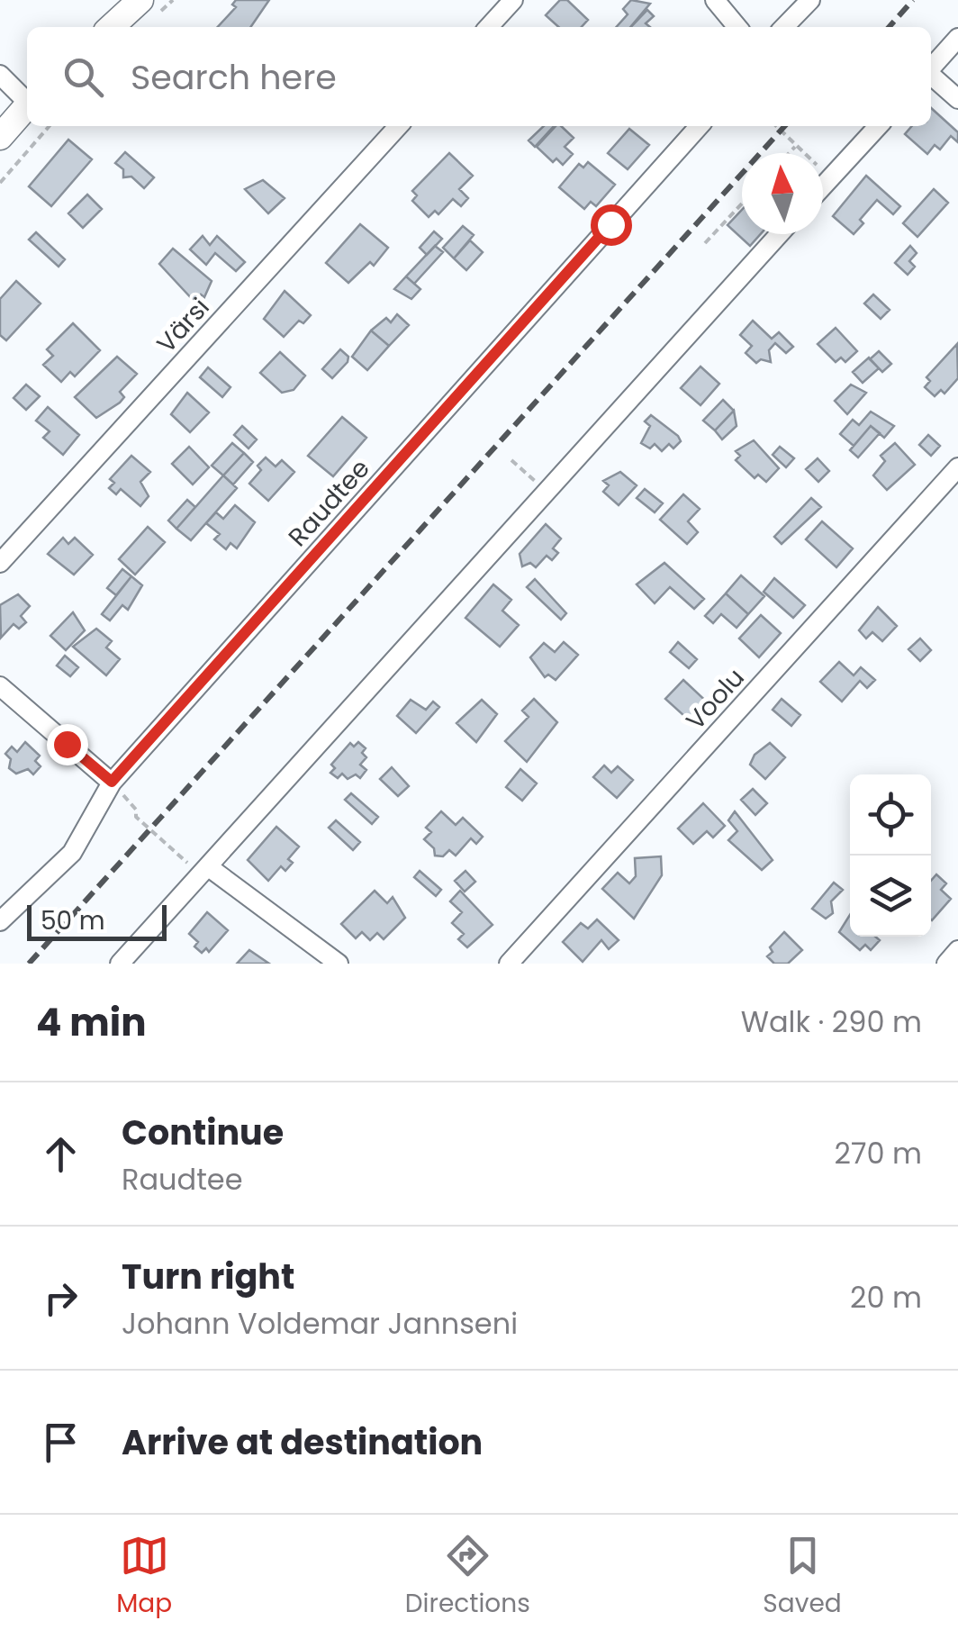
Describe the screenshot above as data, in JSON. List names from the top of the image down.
{
  "streets": {
    "street": ["Värsi", "Raudtee", "Voolu"]
  },
  "scale_bar": "50 m",
  "north": "top",
  "page": {
    "search": "Search here",
    "scale": "50 m",
    "heading": ["4 min", "Walk · 290 m"],
    "list": [
      ["Continue", "Raudtee", "270 m"],
      ["Turn right", "Johann Voldemar Jannseni", "20 m"],
      "Arrive at destination"
    ],
    "nav": ["Map", "Directions", "Saved"]
  }
}
